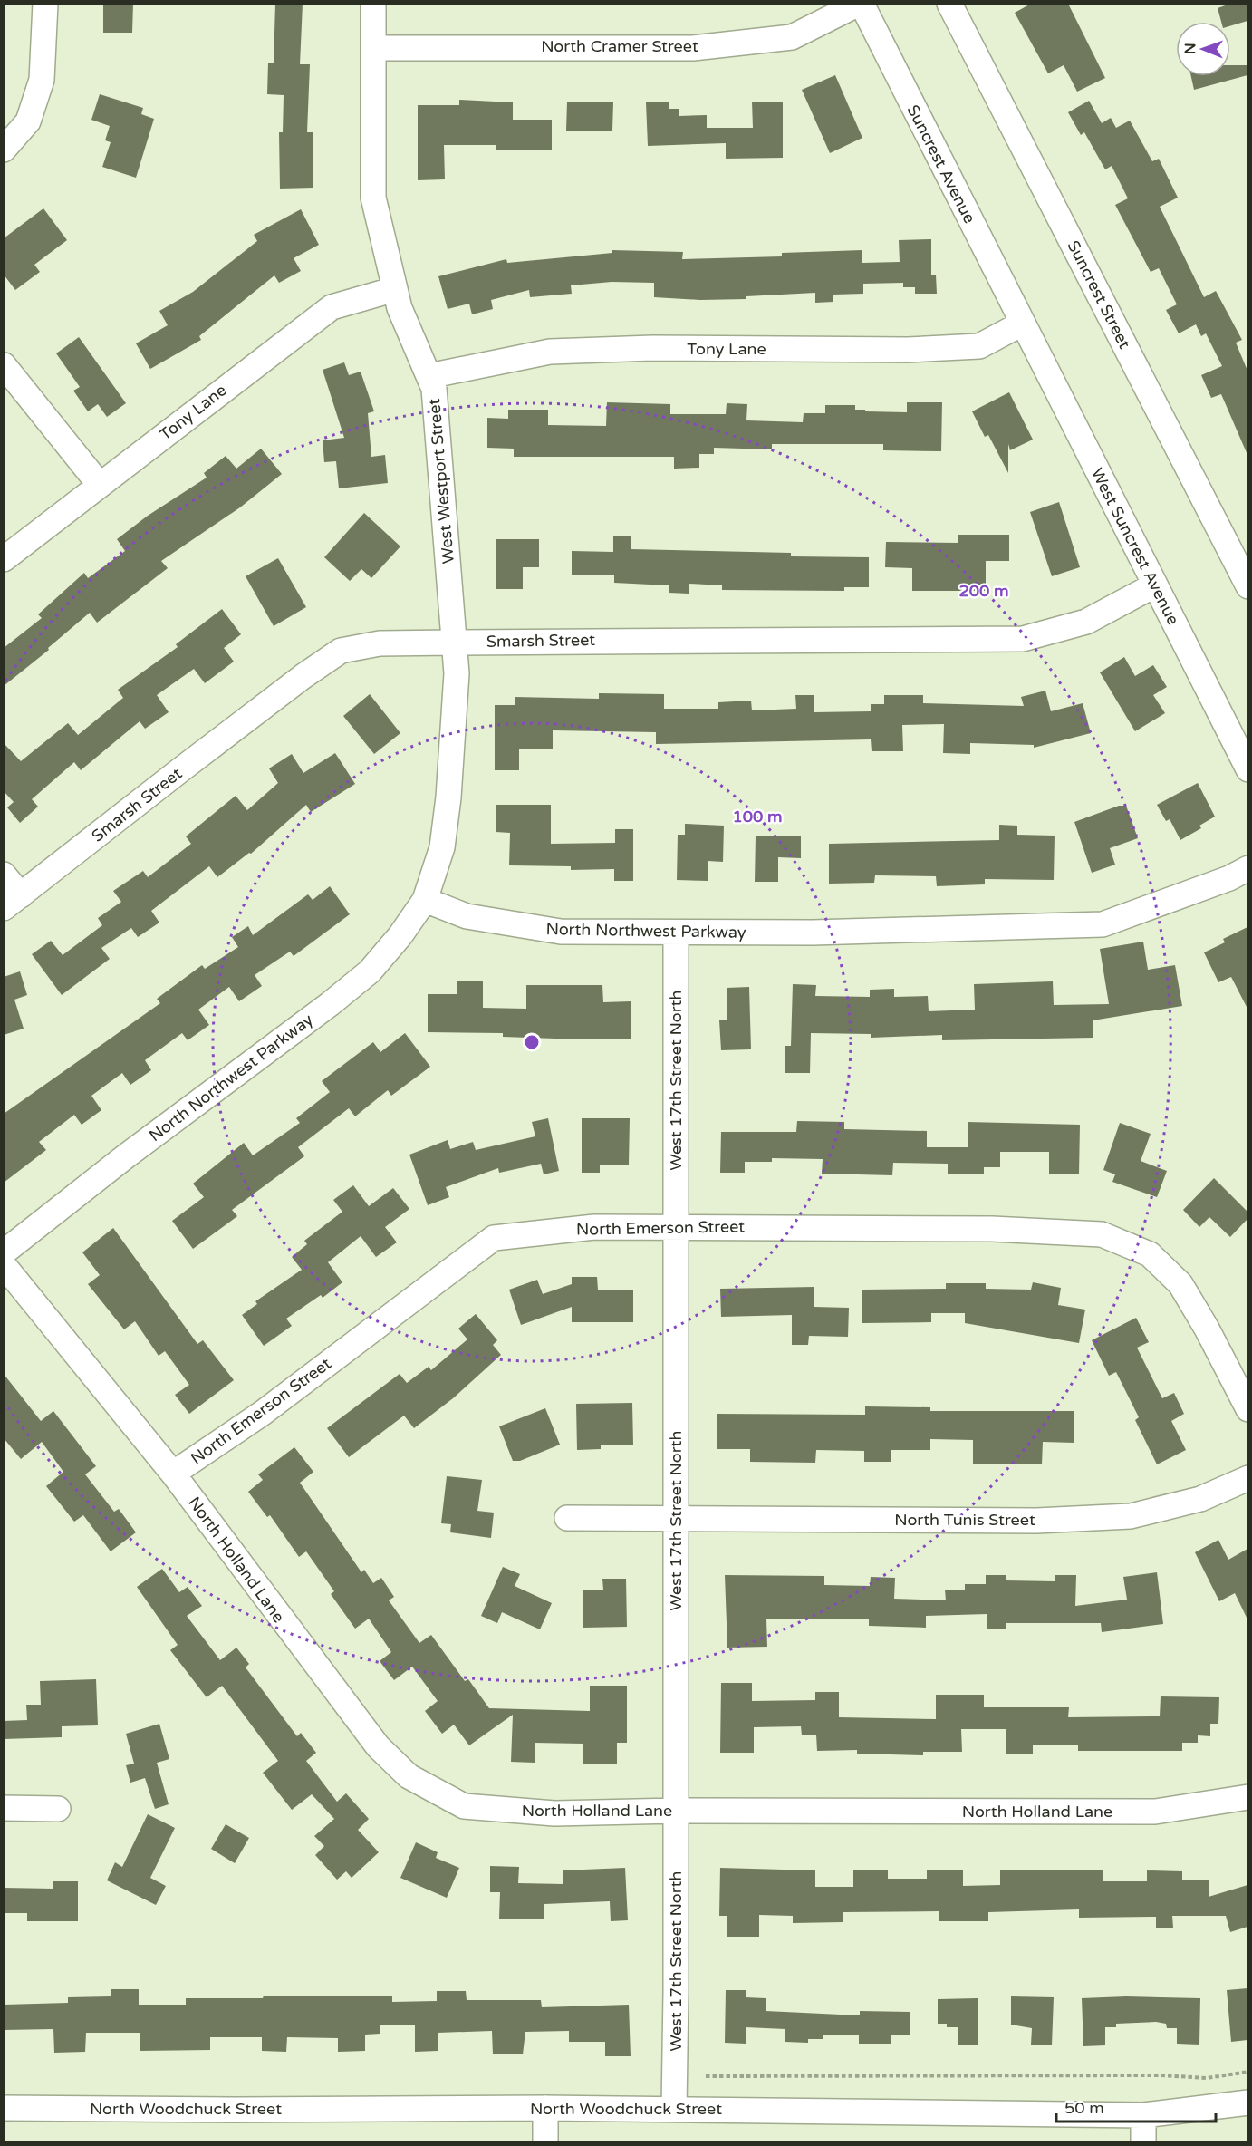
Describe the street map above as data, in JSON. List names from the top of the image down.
{
  "streets": {
    "street": [
      "North Cramer Street",
      "Suncrest Avenue",
      "Suncrest Street",
      "Tony Lane",
      "West Westport Street",
      "West Suncrest Avenue",
      "Smarsh Street",
      "North Northwest Parkway",
      "West 17th Street North",
      "North Emerson Street",
      "North Tunis Street",
      "North Holland Lane",
      "North Woodchuck Street"
    ]
  },
  "crossings": [
    ["North Cramer Street", "Suncrest Avenue"],
    ["North Cramer Street", "West Westport Street"],
    ["Suncrest Avenue", "Tony Lane"],
    ["Suncrest Avenue", "West Suncrest Avenue"],
    ["Tony Lane", "West Westport Street"],
    ["Tony Lane", "West Suncrest Avenue"],
    ["West Westport Street", "Smarsh Street"],
    ["West Westport Street", "North Northwest Parkway"],
    ["West Suncrest Avenue", "Smarsh Street"],
    ["North Northwest Parkway", "West 17th Street North"],
    ["West 17th Street North", "North Emerson Street"],
    ["West 17th Street North", "North Tunis Street"],
    ["West 17th Street North", "North Holland Lane"],
    ["West 17th Street North", "North Woodchuck Street"],
    ["North Emerson Street", "North Holland Lane"]
  ],
  "scale_bar": "50 m",
  "north": "left",
  "rings": ["200 m", "100 m"]
}
